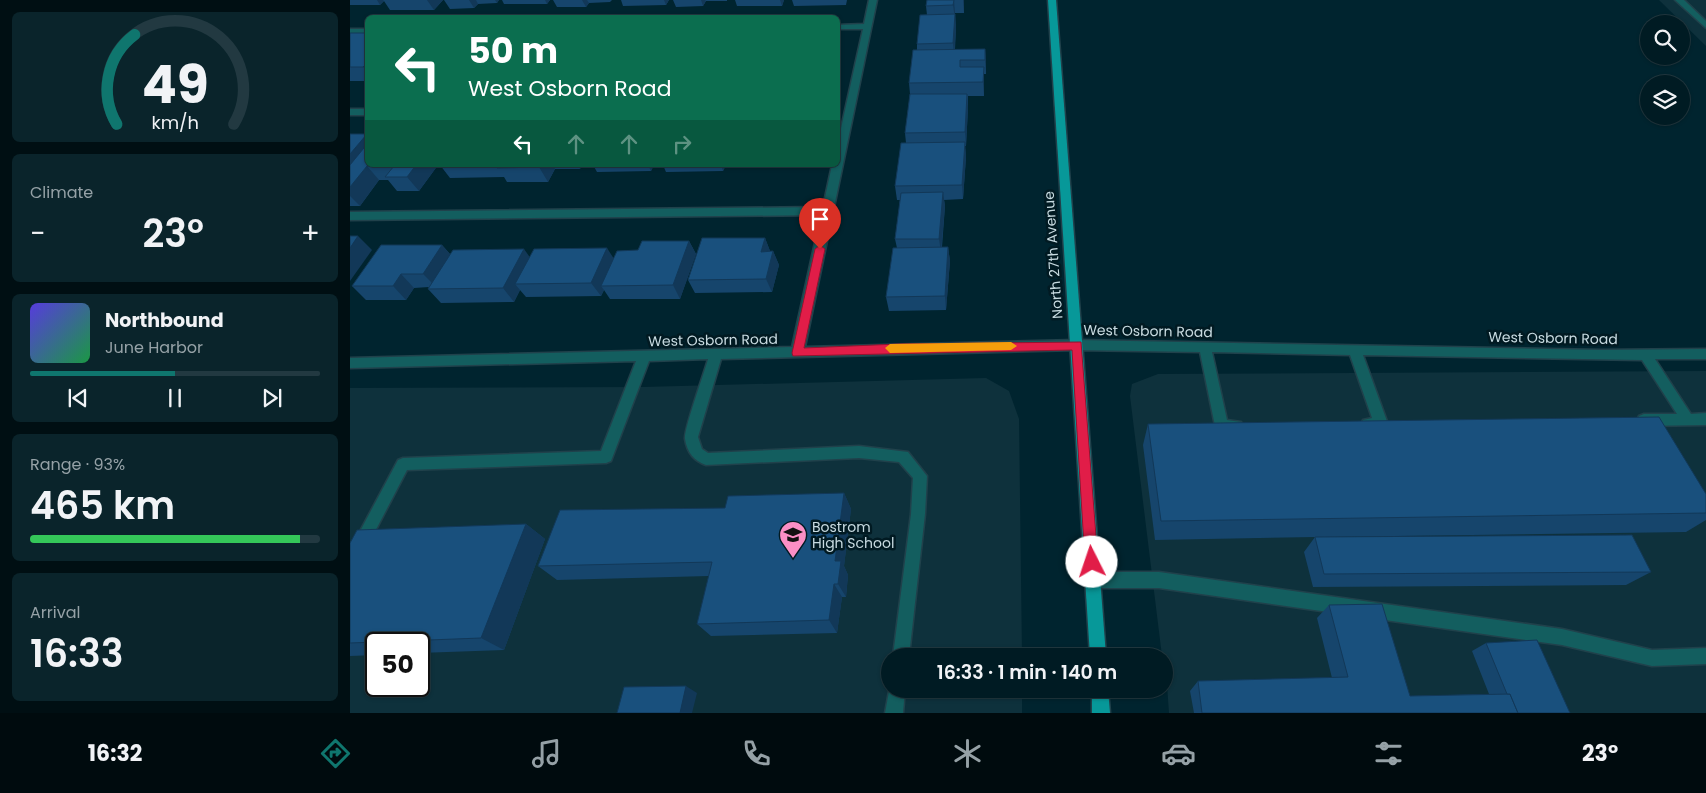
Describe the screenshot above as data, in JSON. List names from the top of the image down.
{
  "streets": {
    "main road": ["North 27th Avenue"],
    "street": ["West Osborn Road"]
  },
  "crossings": [
    ["North 27th Avenue", "West Osborn Road"]
  ],
  "places": {
    "school or university": ["Bostrom High School"]
  },
  "page": {
    "turn": ["50 m", "West Osborn Road"],
    "tile": [
      "Climate",
      ["Range · 93%", "465 km"],
      ["Arrival", "16:33"]
    ],
    "heat": ["−", "23°", "+"],
    "song": ["Northbound", "June Harbor"],
    "limit": "50",
    "trip": "16:33 · 1 min · 140 m",
    "tabs": ["16:32", "23°"],
    "gauge": ["49", "km/h"]
  }
}
